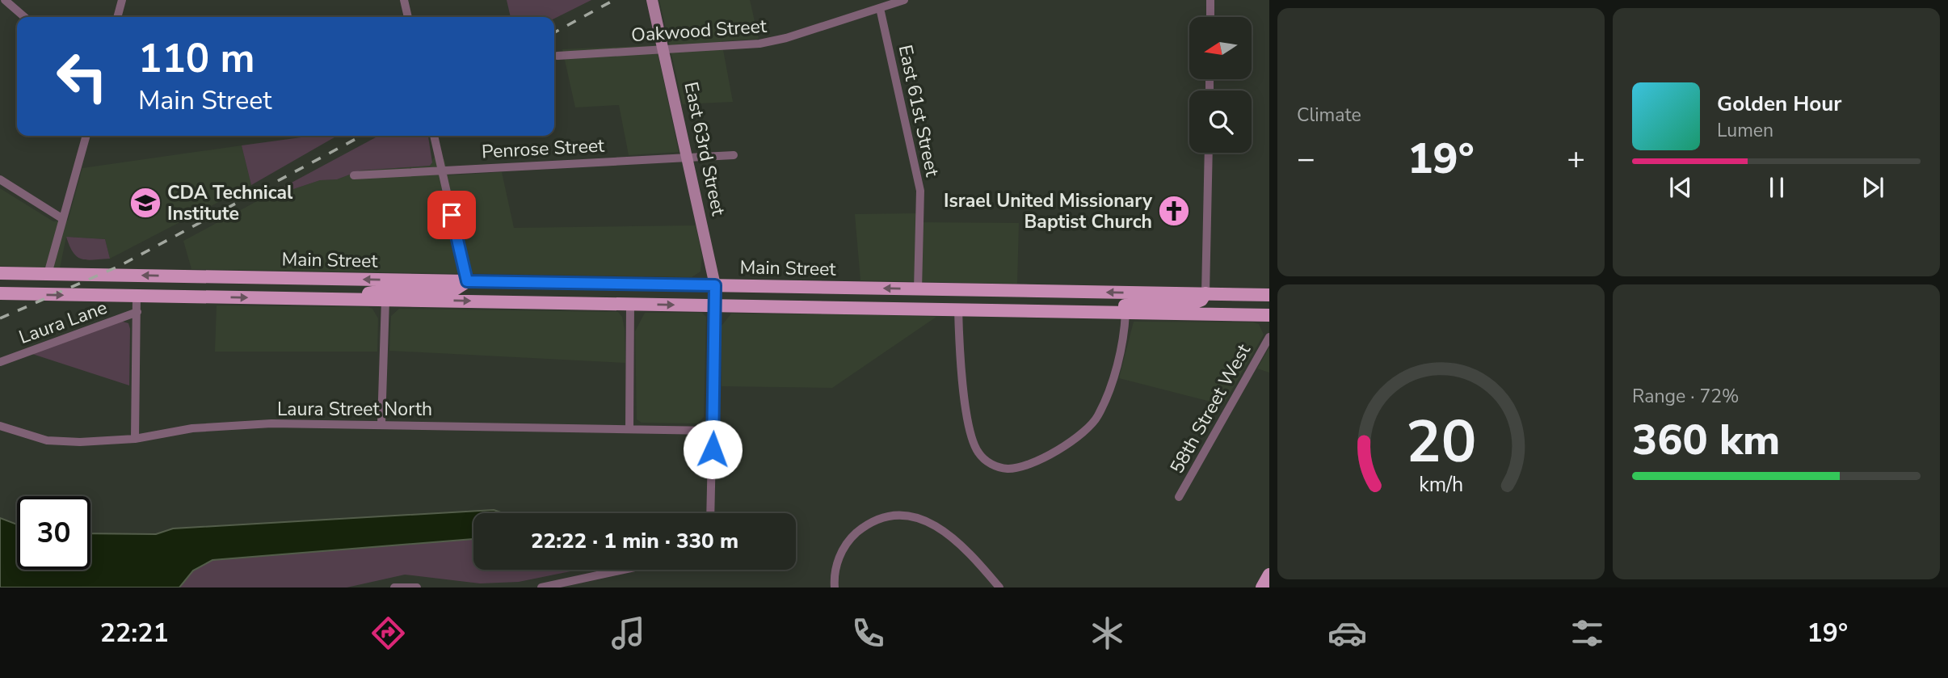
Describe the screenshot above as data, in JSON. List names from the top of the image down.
{
  "streets": {
    "main road": ["Main Street"],
    "street": [
      "Oakwood Street",
      "East 61st Street",
      "Penrose Street",
      "East 63rd Street",
      "Laura Lane",
      "Laura Street North",
      "58th Street West"
    ]
  },
  "crossings": [
    ["Oakwood Street", "East 61st Street"],
    ["Oakwood Street", "East 63rd Street"],
    ["East 61st Street", "Main Street"],
    ["Penrose Street", "East 63rd Street"],
    ["East 63rd Street", "Main Street"]
  ],
  "places": {
    "school or university": ["CDA Technical Institute"],
    "church": ["Israel United Missionary Baptist Church"]
  },
  "north": "left",
  "page": {
    "tile": [
      "Climate",
      ["Range · 72%", "360 km"]
    ],
    "turn": ["110 m", "Main Street"],
    "song": ["Golden Hour", "Lumen"],
    "heat": ["−", "19°", "+"],
    "limit": "30",
    "trip": "22:22 · 1 min · 330 m",
    "tabs": ["22:21", "19°"],
    "gauge": ["20", "km/h"]
  }
}
